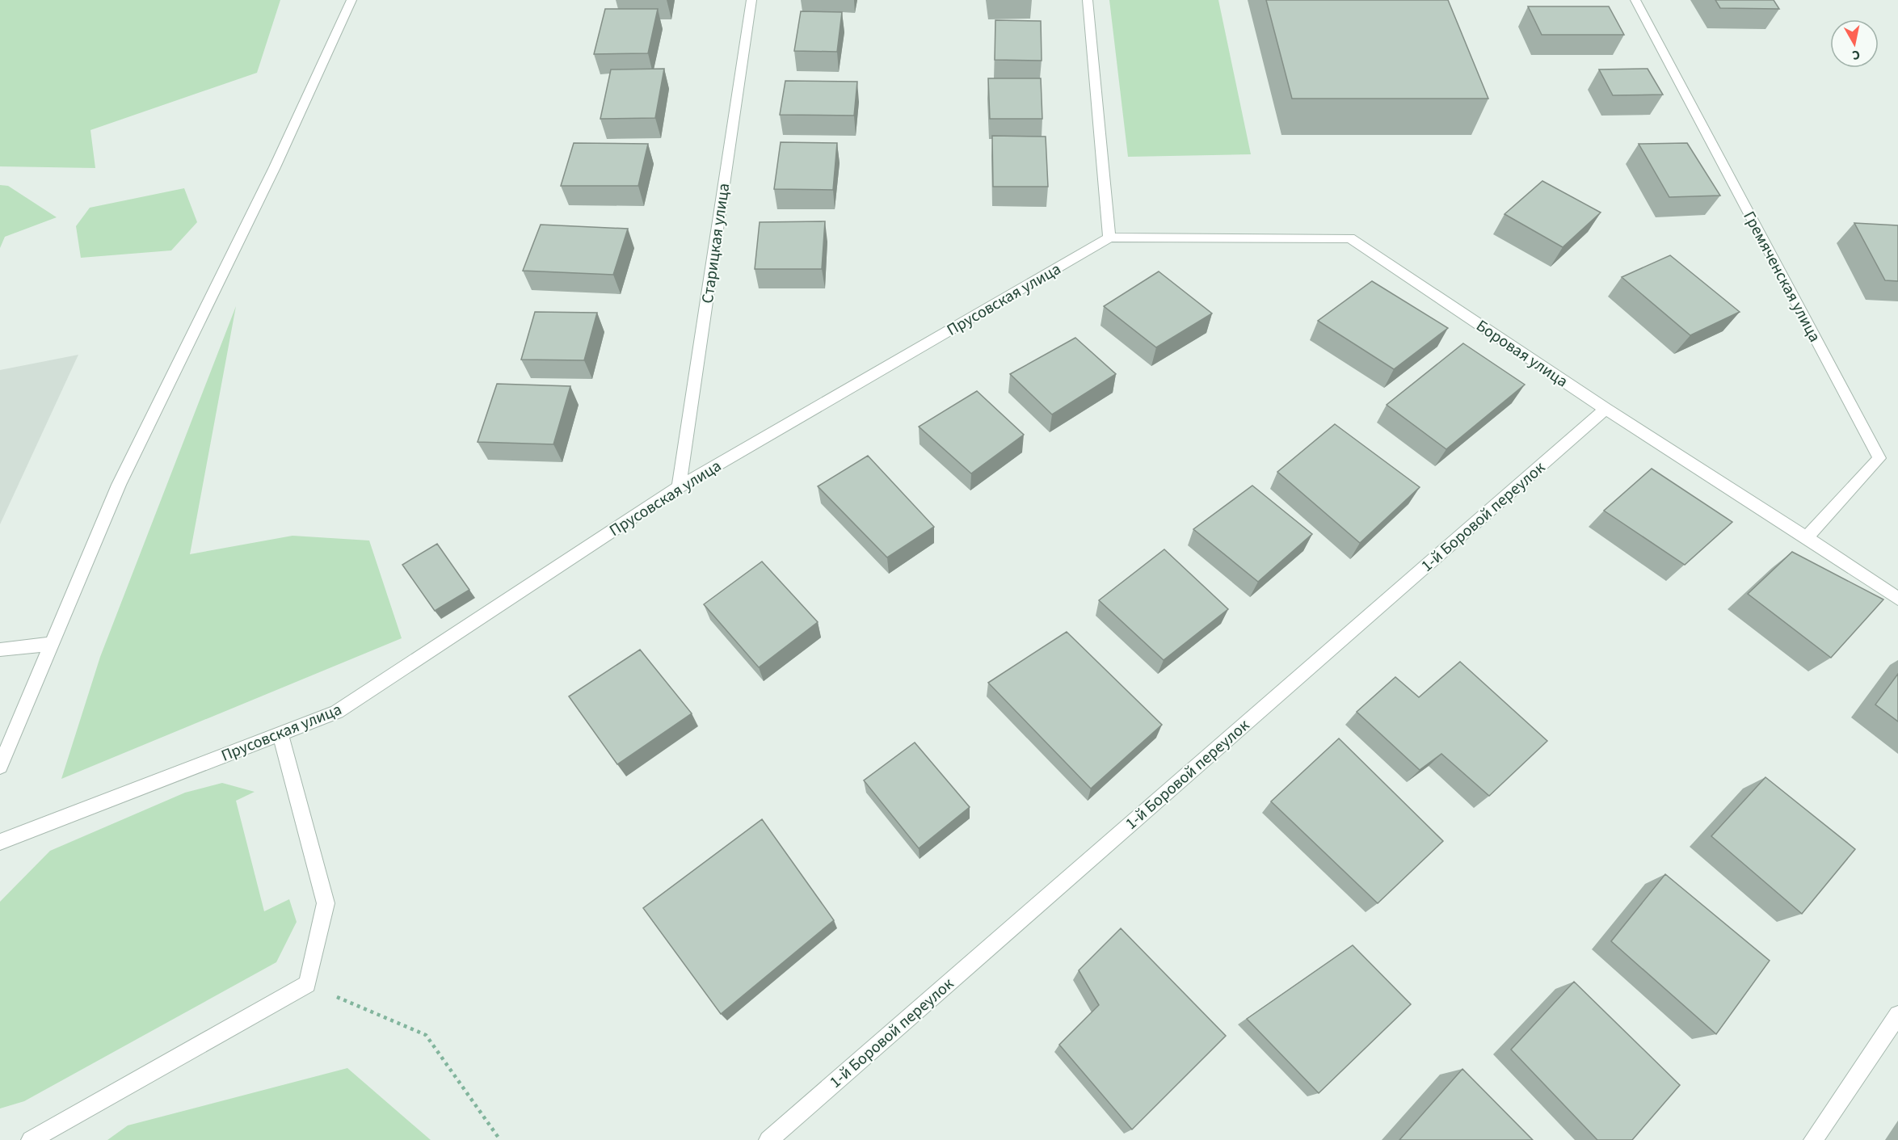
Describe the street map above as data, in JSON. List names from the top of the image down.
{
  "streets": {
    "street": [
      "Старицкая улица",
      "Гремяченская улица",
      "Прусовская улица",
      "Боровая улица",
      "1-й Боровой переулок"
    ]
  },
  "crossings": [
    ["Старицкая улица", "Прусовская улица"],
    ["Гремяченская улица", "Боровая улица"],
    ["Прусовская улица", "Боровая улица"],
    ["Боровая улица", "1-й Боровой переулок"]
  ],
  "north": "bottom"
}
